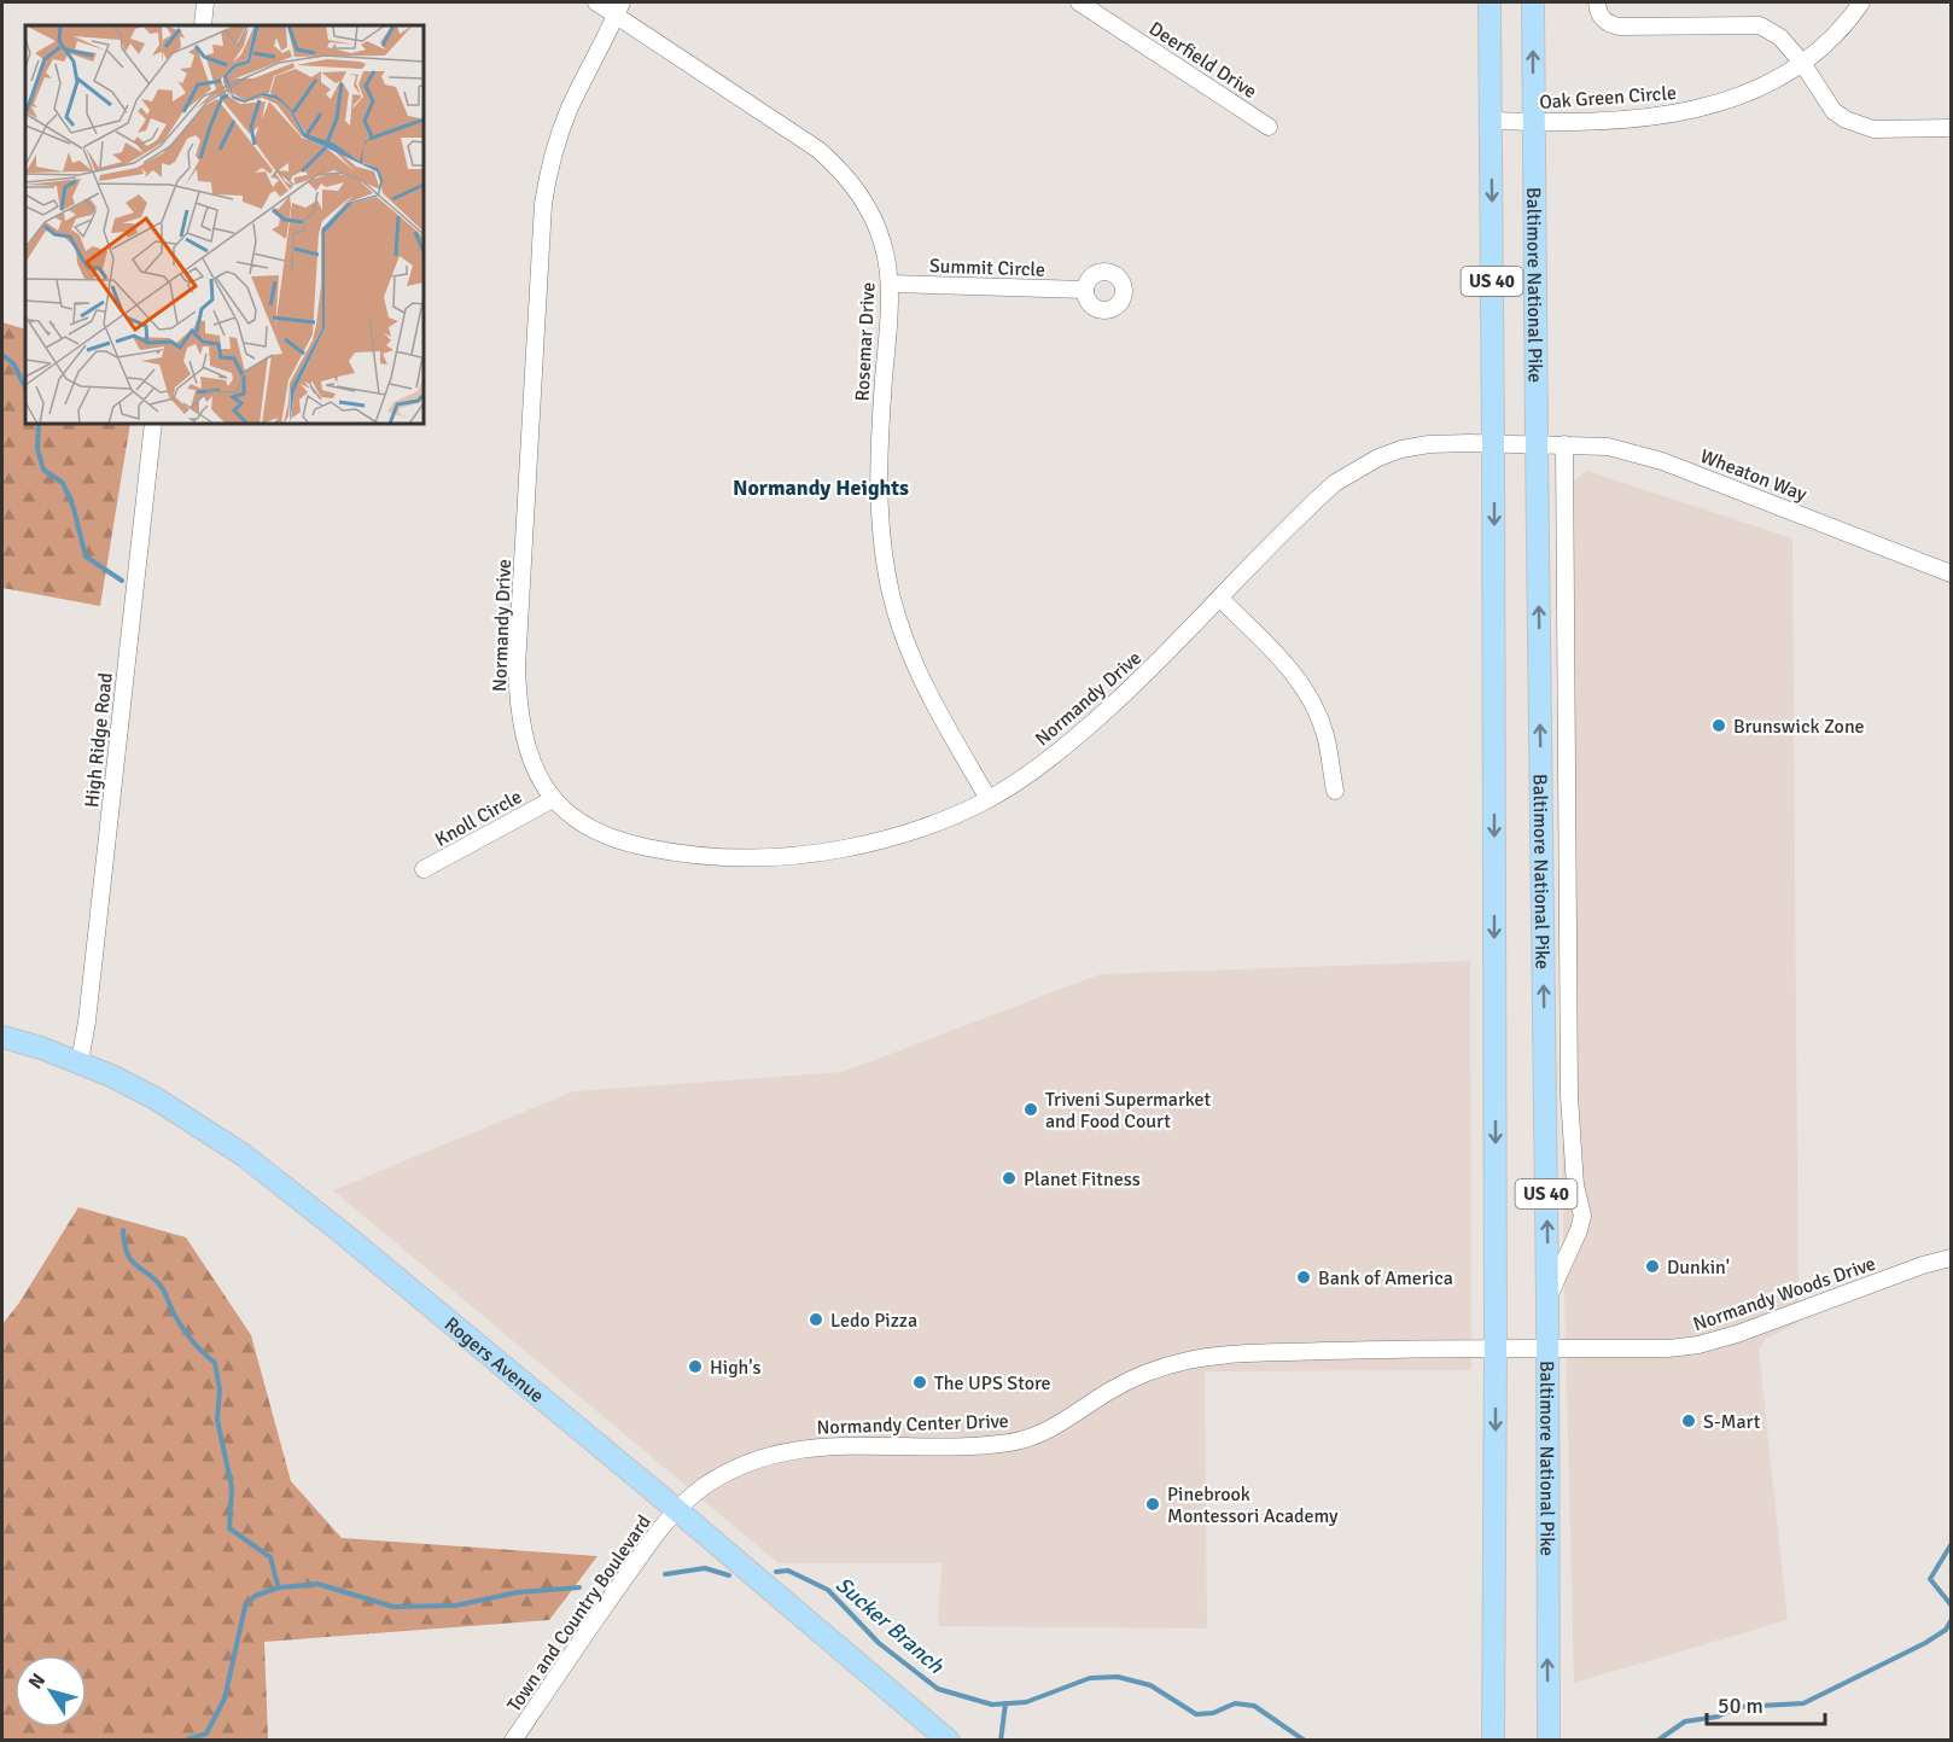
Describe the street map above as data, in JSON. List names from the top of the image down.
{
  "streets": {
    "main road": ["US 40", "Baltimore National Pike", "Rogers Avenue"],
    "street": [
      "Deerfield Drive",
      "Oak Green Circle",
      "Summit Circle",
      "Rosemar Drive",
      "Wheaton Way",
      "Normandy Drive",
      "High Ridge Road",
      "Knoll Circle",
      "Normandy Woods Drive",
      "Normandy Center Drive",
      "Town and Country Boulevard"
    ]
  },
  "crossings": [
    ["Oak Green Circle", "US 40"],
    ["Oak Green Circle", "Baltimore National Pike"],
    ["Summit Circle", "Rosemar Drive"],
    ["US 40", "Normandy Drive"],
    ["US 40", "Normandy Woods Drive"],
    ["US 40", "Normandy Center Drive"],
    ["Baltimore National Pike", "Wheaton Way"],
    ["Baltimore National Pike", "Normandy Drive"],
    ["Baltimore National Pike", "Normandy Woods Drive"],
    ["Rosemar Drive", "Normandy Drive"],
    ["Wheaton Way", "Normandy Drive"],
    ["Normandy Drive", "Knoll Circle"],
    ["High Ridge Road", "Rogers Avenue"],
    ["Normandy Woods Drive", "Normandy Center Drive"],
    ["Rogers Avenue", "Normandy Center Drive"],
    ["Rogers Avenue", "Town and Country Boulevard"],
    ["Normandy Center Drive", "Town and Country Boulevard"]
  ],
  "districts": ["Normandy Heights"],
  "water": ["Sucker Branch"],
  "places": [
    "Brunswick Zone",
    "Triveni Supermarket and Food Court",
    "Planet Fitness",
    "Dunkin'",
    "Bank of America",
    "Ledo Pizza",
    "High's",
    "The UPS Store",
    "S-Mart",
    "Pinebrook Montessori Academy"
  ],
  "scale_bar": "50 m",
  "north": "top left"
}
